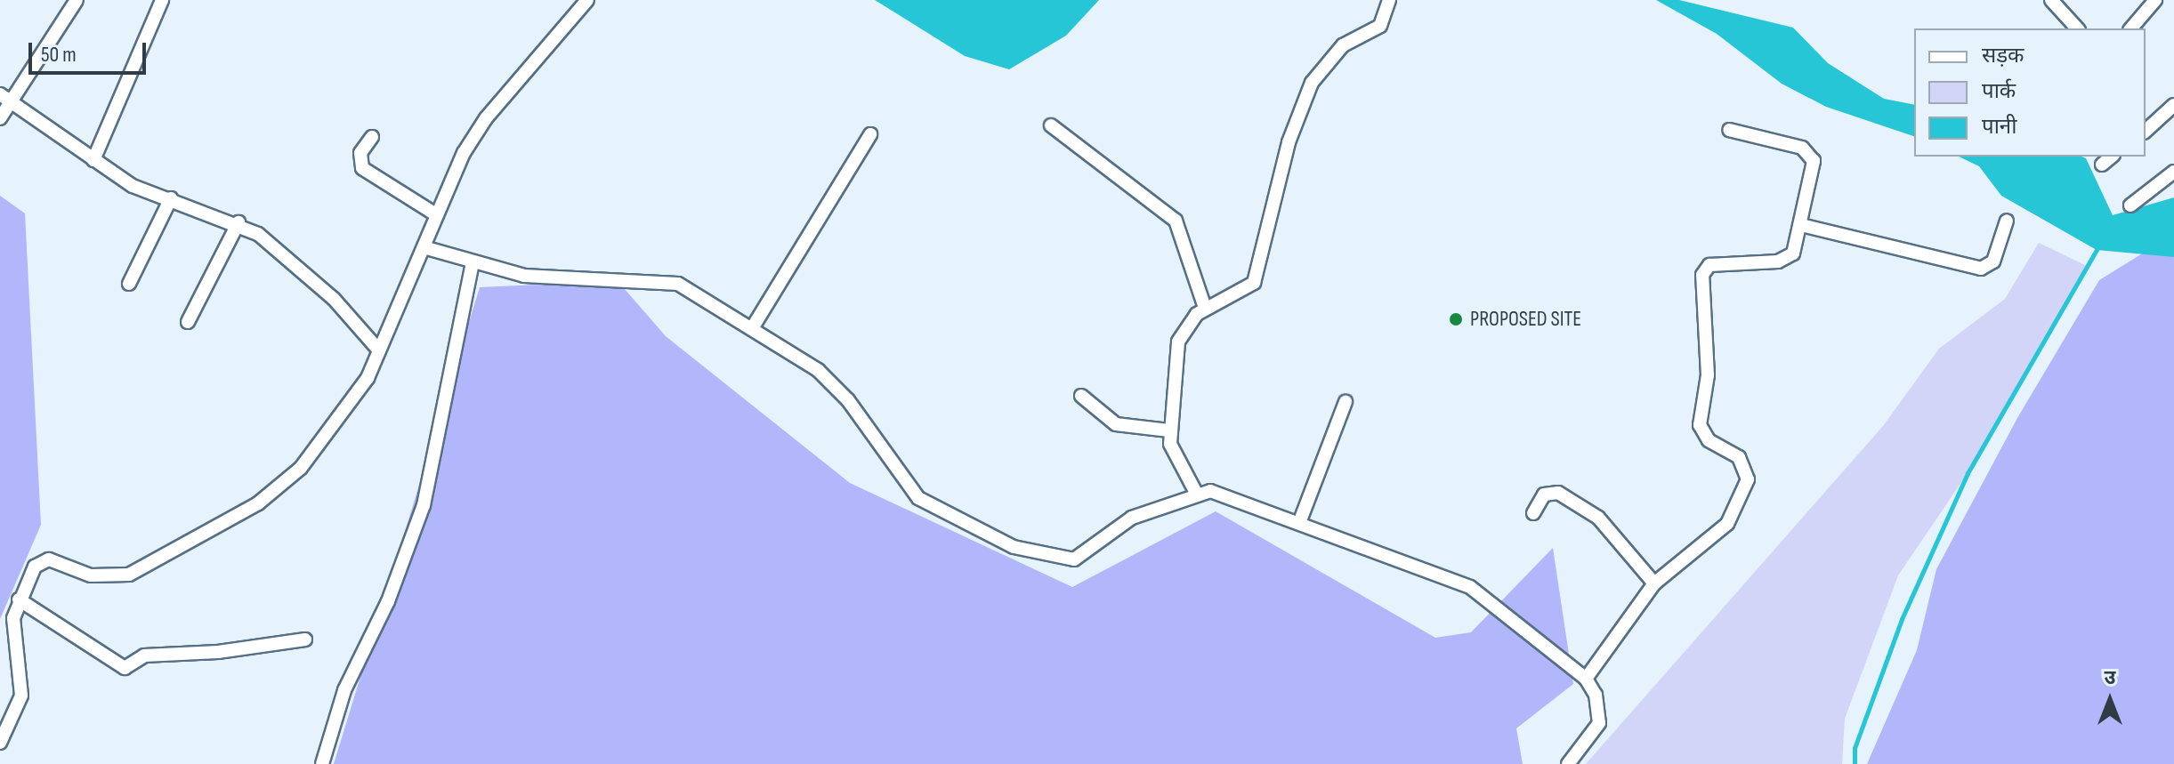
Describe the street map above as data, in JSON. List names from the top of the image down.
{
  "places": ["PROPOSED SITE"],
  "legend": ["सड़क", "पार्क", "पानी"],
  "scale_bar": "50 m",
  "north": "top"
}
